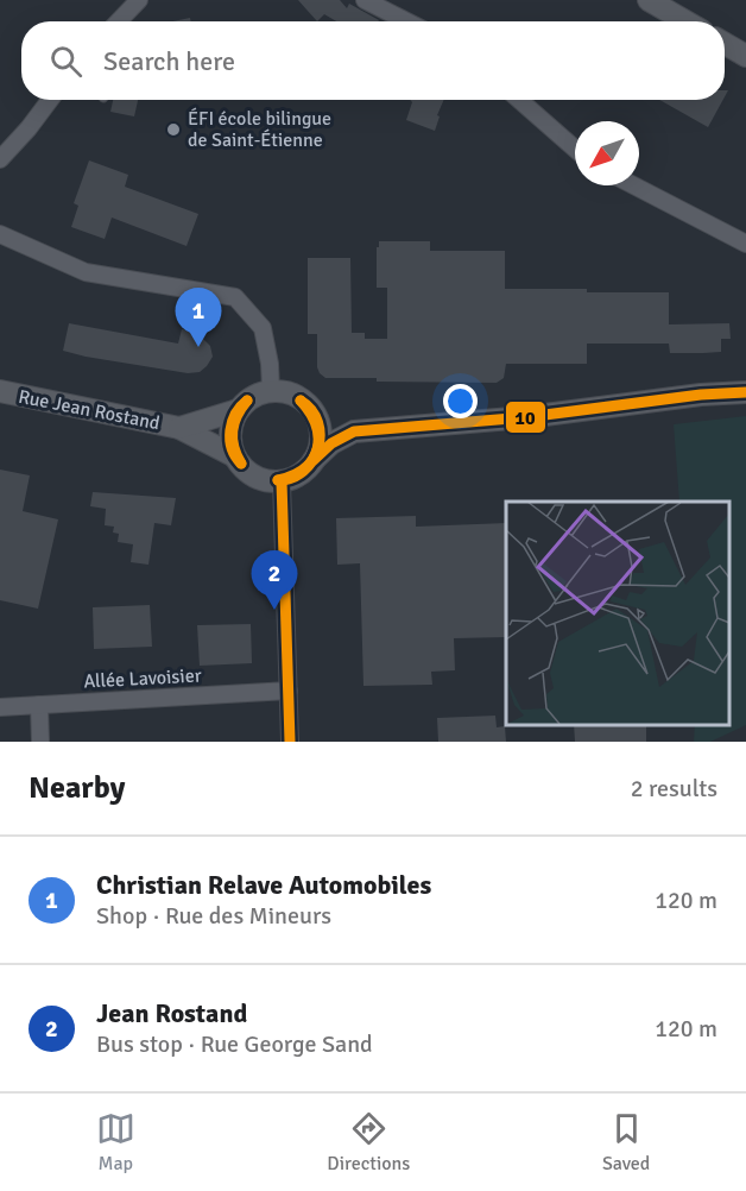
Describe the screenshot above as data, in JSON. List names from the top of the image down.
{
  "streets": {
    "main road": ["Rue Jean Rostand"],
    "street": ["Allée Lavoisier"]
  },
  "places": ["ÉFI école bilingue de Saint-Étienne"],
  "lines": ["transit line 10"],
  "north": "bottom left",
  "page": {
    "search": "Search here",
    "pins": ["1", "2"],
    "heading": ["Nearby", "2 results"],
    "list": [
      {
        "mark": "1",
        "name": "Christian Relave Automobiles",
        "note": "Shop · Rue des Mineurs",
        "value": "120 m"
      },
      {
        "mark": "2",
        "name": "Jean Rostand",
        "note": "Bus stop · Rue George Sand",
        "value": "120 m"
      }
    ],
    "nav": ["Map", "Directions", "Saved"]
  }
}
